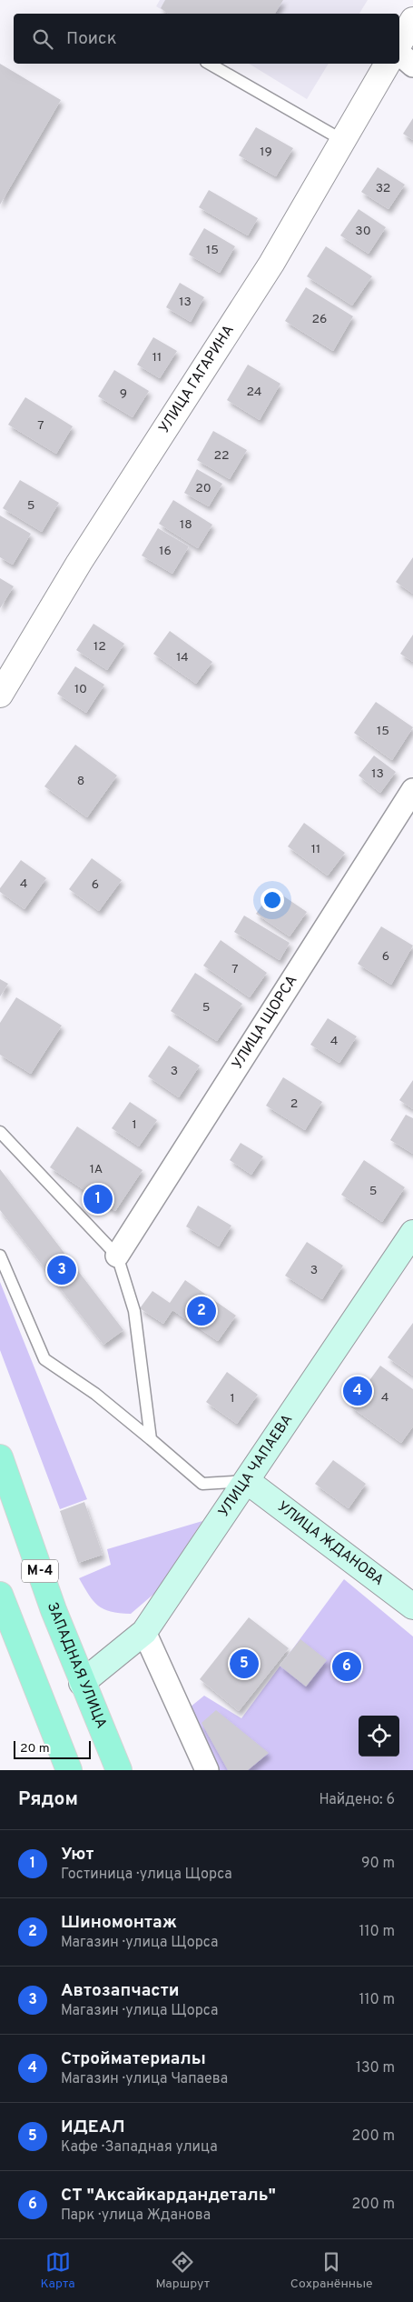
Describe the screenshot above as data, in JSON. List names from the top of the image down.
{
  "streets": {
    "main road": [
      "УЛИЦА ЧАПАЕВА",
      "УЛИЦА ЖДАНОВА",
      "М-4",
      "ЗАПАДНАЯ УЛИЦА"
    ],
    "street": ["УЛИЦА ГАГАРИНА", "УЛИЦА ЩОРСА"]
  },
  "crossings": [
    ["УЛИЦА ЧАПАЕВА", "УЛИЦА ЖДАНОВА"],
    ["УЛИЦА ЧАПАЕВА", "ЗАПАДНАЯ УЛИЦА"]
  ],
  "house_numbers": [
    "19",
    "32",
    "30",
    "15",
    "13",
    "26",
    "11",
    "24",
    "9",
    "7",
    "22",
    "20",
    "5",
    "18",
    "16",
    "12",
    "14",
    "10",
    "15",
    "13",
    "8",
    "11",
    "4",
    "6",
    "6",
    "7",
    "5",
    "4",
    "3",
    "2",
    "1",
    "1А",
    "5",
    "3",
    "4",
    "1"
  ],
  "scale_bar": "20 m",
  "page": {
    "search": "Поиск",
    "pins": [
      "1",
      "3",
      "2",
      "4",
      "5",
      "6"
    ],
    "scale": "20 m",
    "heading": ["Рядом", "Найдено: 6"],
    "list": [
      {
        "mark": "1",
        "name": "Уют",
        "note": "Гостиница · улица Щорса",
        "value": "90 m"
      },
      {
        "mark": "2",
        "name": "Шиномонтаж",
        "note": "Магазин · улица Щорса",
        "value": "110 m"
      },
      {
        "mark": "3",
        "name": "Автозапчасти",
        "note": "Магазин · улица Щорса",
        "value": "110 m"
      },
      {
        "mark": "4",
        "name": "Стройматериалы",
        "note": "Магазин · улица Чапаева",
        "value": "130 m"
      },
      {
        "mark": "5",
        "name": "ИДЕАЛ",
        "note": "Кафе · Западная улица",
        "value": "200 m"
      },
      {
        "mark": "6",
        "name": "СТ \"Аксайкардандеталь\"",
        "note": "Парк · улица Жданова",
        "value": "200 m"
      }
    ],
    "nav": ["Карта", "Маршрут", "Сохранённые"]
  }
}
